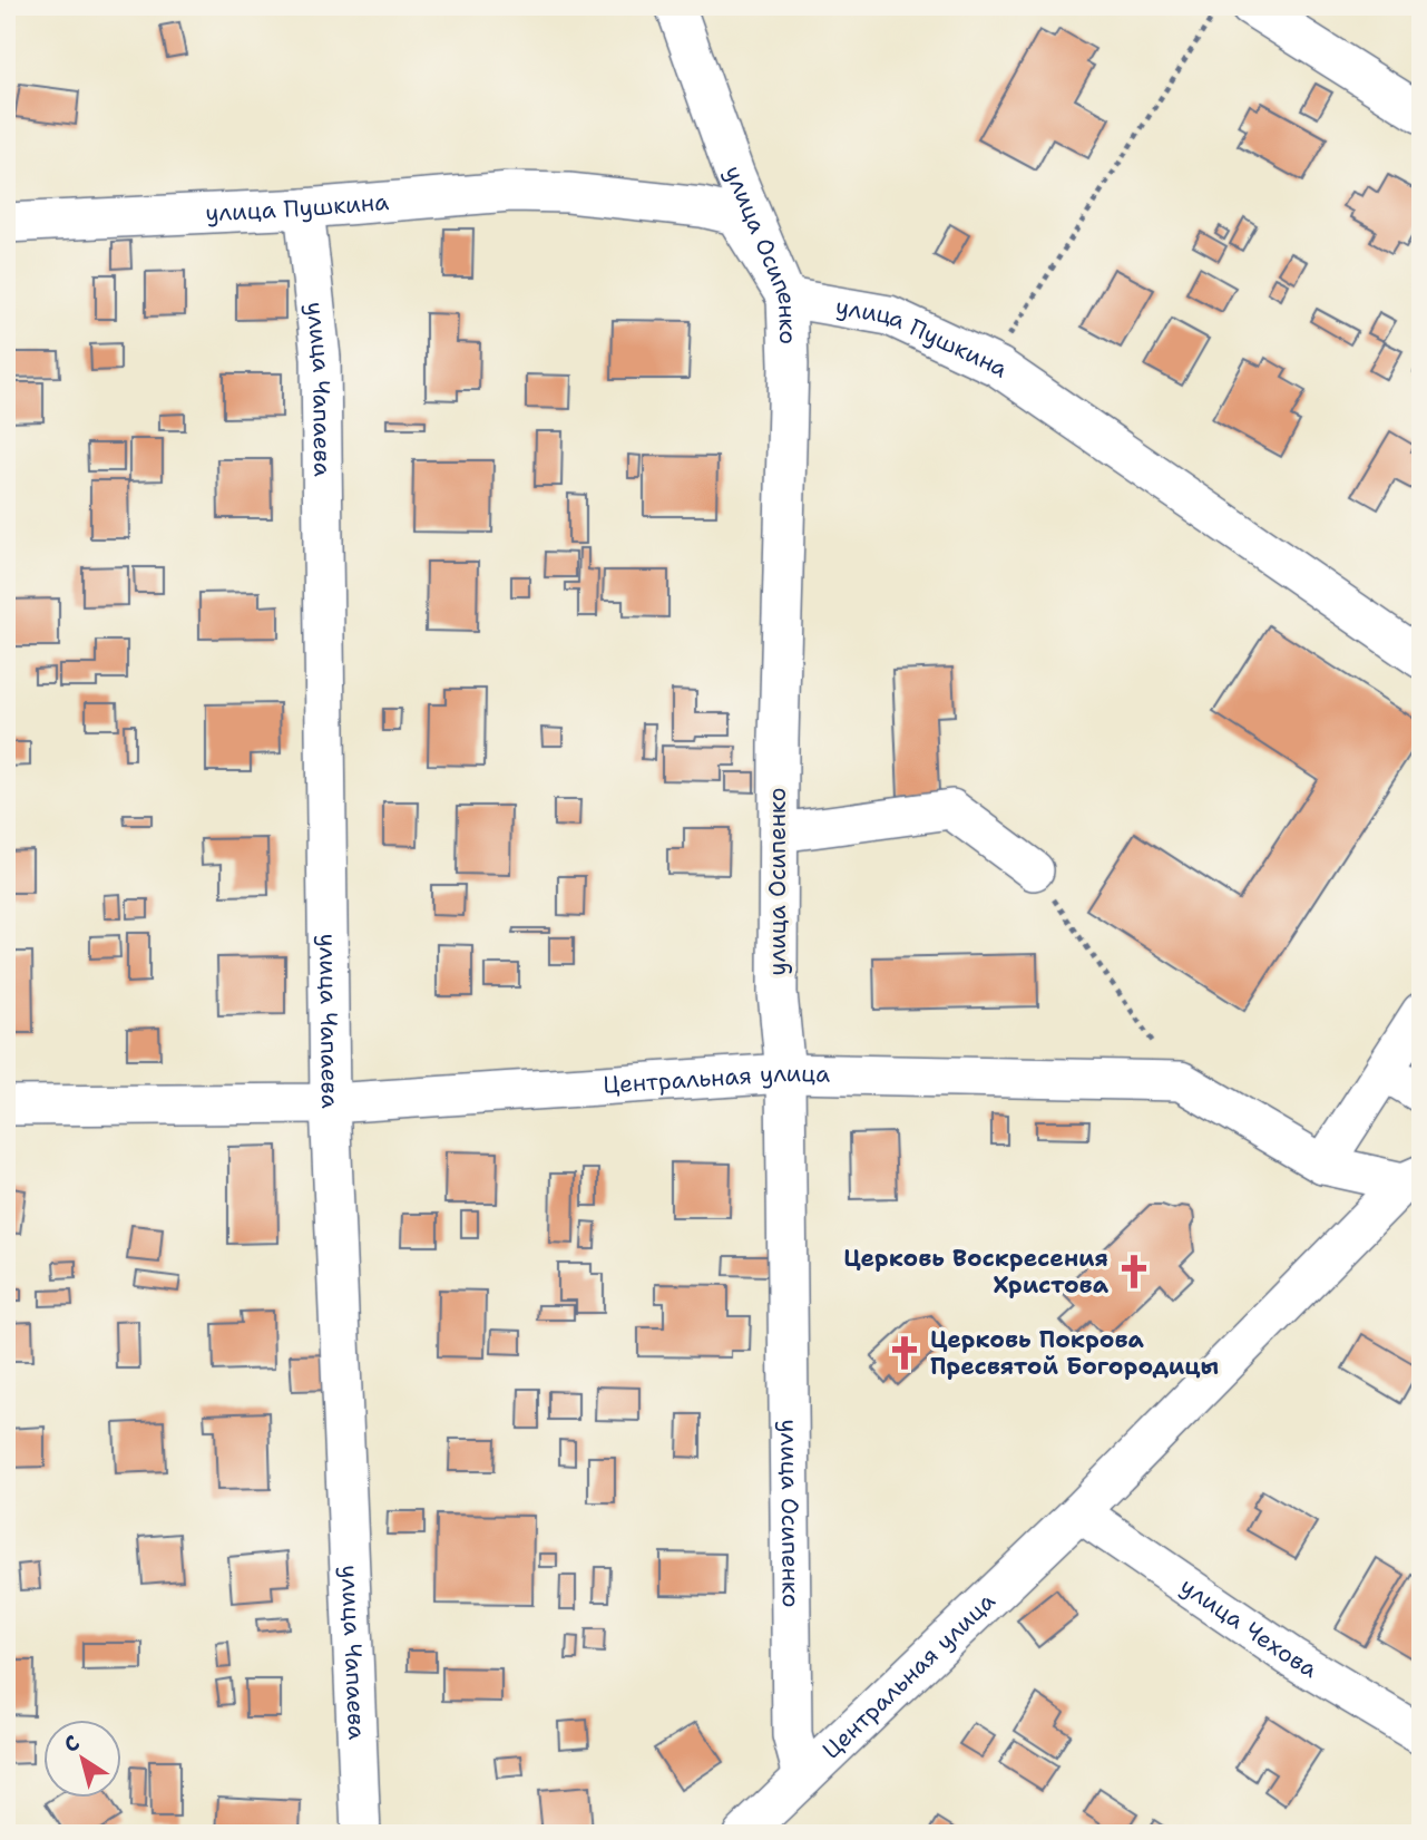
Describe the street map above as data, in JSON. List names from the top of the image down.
{
  "streets": {
    "street": [
      "улица Пушкина",
      "улица Осипенко",
      "улица Чапаева",
      "Центральная улица",
      "улица Чехова"
    ]
  },
  "crossings": [
    ["улица Пушкина", "улица Осипенко"],
    ["улица Пушкина", "улица Чапаева"],
    ["улица Осипенко", "Центральная улица"],
    ["улица Чапаева", "Центральная улица"],
    ["Центральная улица", "улица Чехова"]
  ],
  "places": {
    "church": ["Церковь Воскресения Христова", "Церковь Покрова Пресвятой Богородицы"]
  },
  "north": "top left"
}
